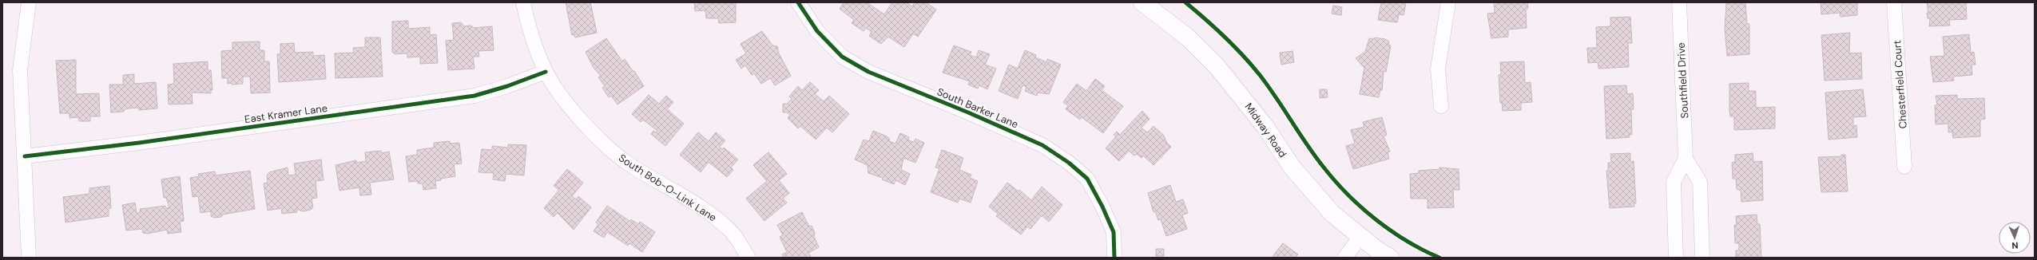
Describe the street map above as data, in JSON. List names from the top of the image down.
{
  "streets": {
    "main road": ["Midway Road"],
    "street": [
      "Southfield Drive",
      "Chesterfield Court",
      "South Barker Lane",
      "East Kramer Lane",
      "South Bob-O-Link Lane"
    ]
  },
  "crossings": [
    ["East Kramer Lane", "South Bob-O-Link Lane"]
  ],
  "north": "bottom"
}
